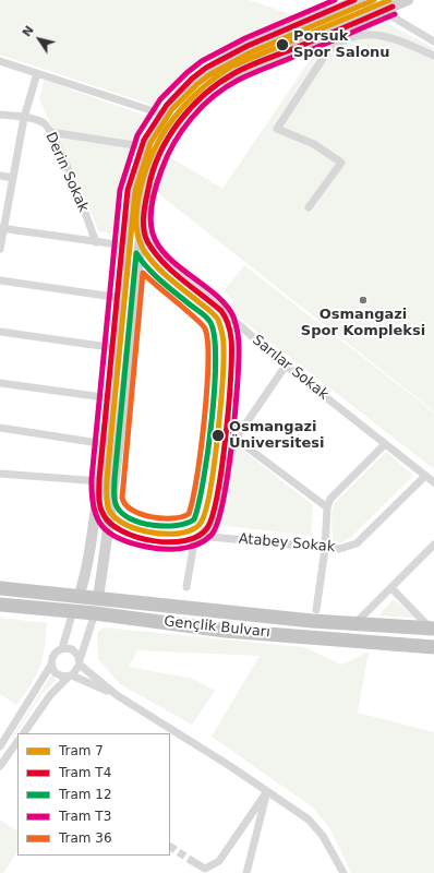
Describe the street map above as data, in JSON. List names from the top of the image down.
{
  "streets": {
    "highway": ["Gençlik Bulvarı"],
    "street": ["Derin Sokak", "Sarılar Sokak", "Atabey Sokak"]
  },
  "crossings": [
    ["Sarılar Sokak", "Atabey Sokak"]
  ],
  "places": ["Porsuk Spor Salonu", "Osmangazi Spor Kompleksi", "Osmangazi Üniversitesi"],
  "lines": [
    "tram line 7",
    "tram line T4",
    "tram line T3",
    "tram line 12",
    "tram line 36"
  ],
  "legend": [
    "Tram 7",
    "Tram T4",
    "Tram 12",
    "Tram T3",
    "Tram 36"
  ],
  "north": "top left"
}
